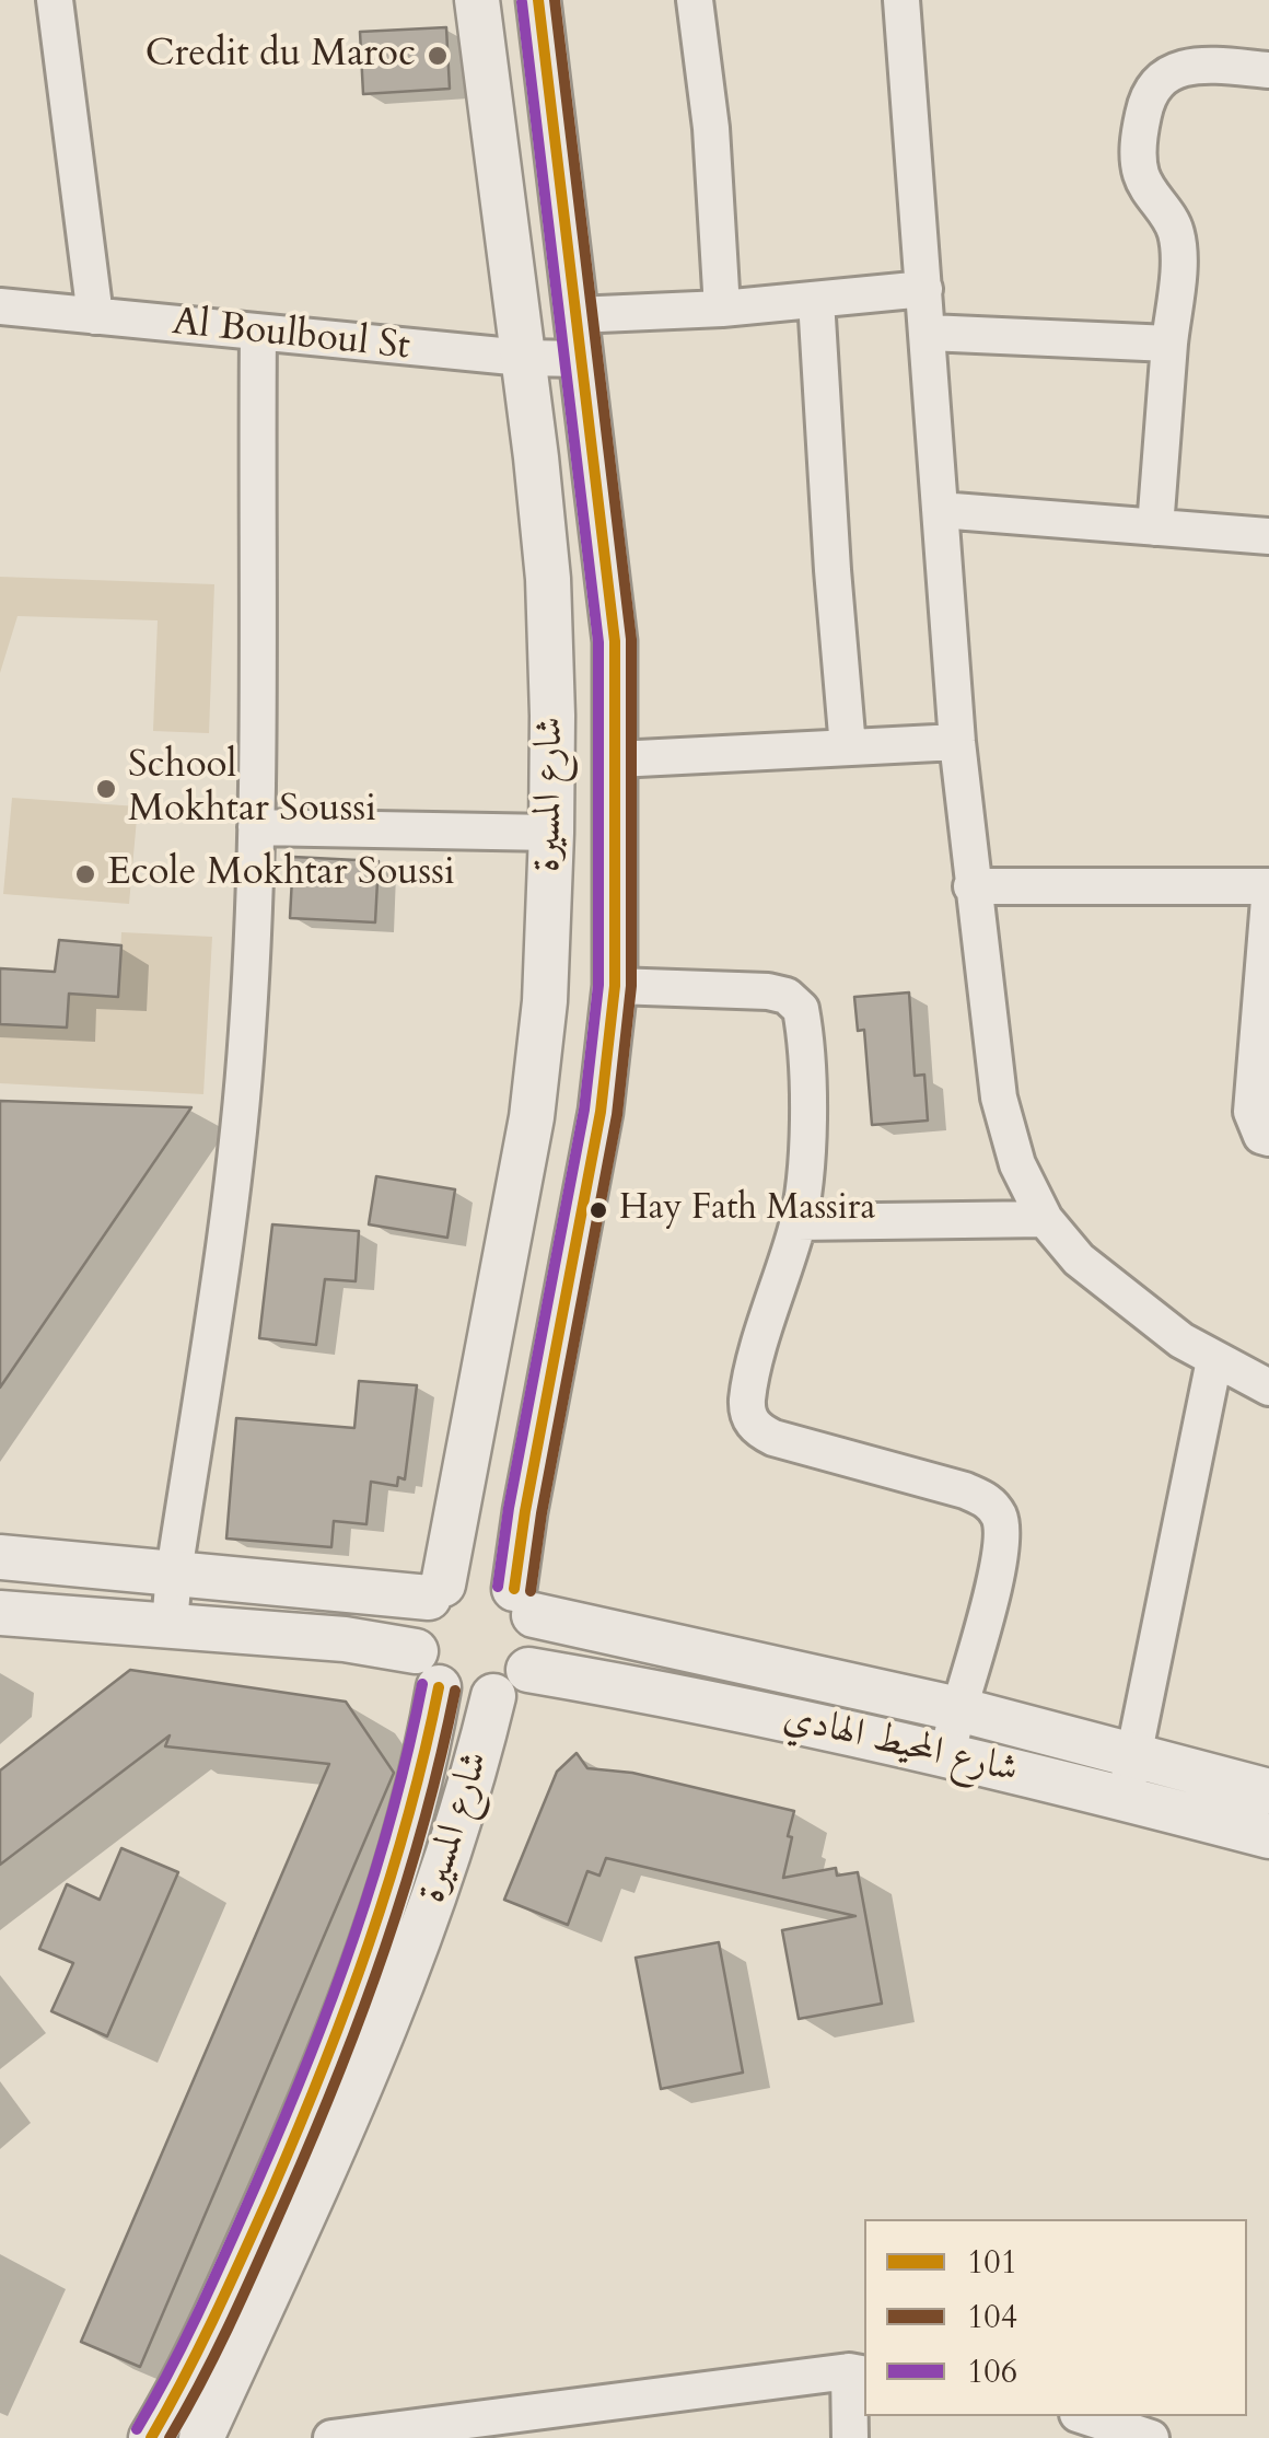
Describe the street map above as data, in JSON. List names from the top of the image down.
{
  "streets": {
    "street": ["Al Boulboul St", "شارع المسيرة", "شارع المحيط الهادي"]
  },
  "crossings": [
    ["Al Boulboul St", "شارع المسيرة"],
    ["شارع المسيرة", "شارع المحيط الهادي"]
  ],
  "places": [
    "Credit du Maroc",
    "School Mokhtar Soussi",
    "Ecole Mokhtar Soussi",
    "Hay Fath Massira"
  ],
  "lines": ["transit line 101", "transit line 104", "transit line 106"],
  "legend": ["101", "104", "106"]
}
